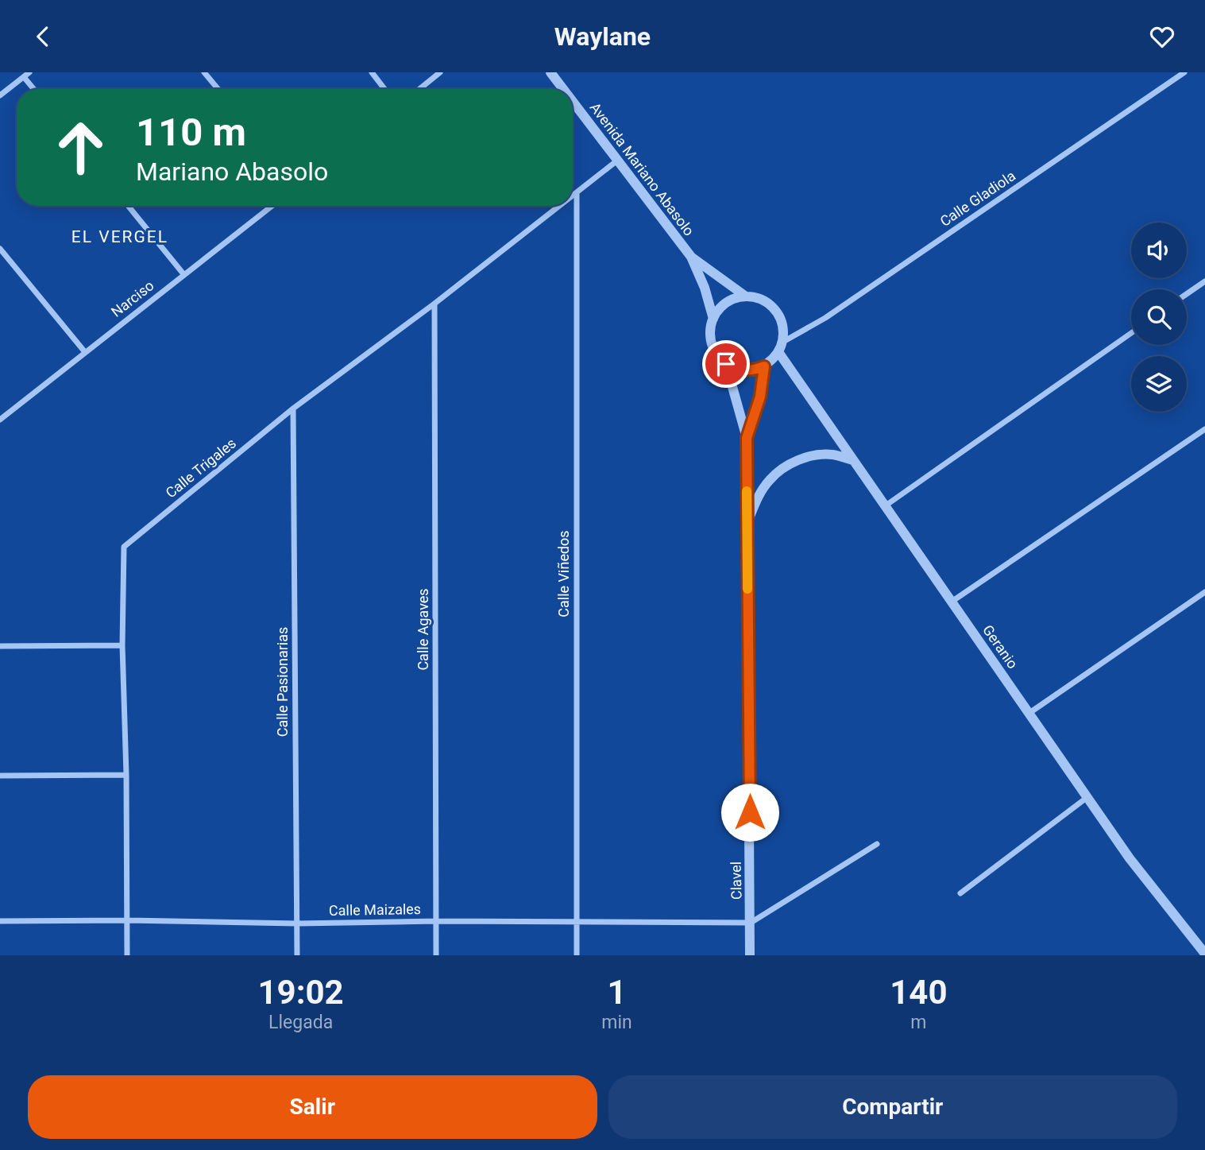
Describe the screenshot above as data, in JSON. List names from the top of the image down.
{
  "streets": {
    "street": [
      "Avenida Mariano Abasolo",
      "Calle Gladiola",
      "Narciso",
      "Calle Trigales",
      "Calle Viñedos",
      "Calle Agaves",
      "Geranio",
      "Calle Pasionarias",
      "Clavel",
      "Calle Maizales"
    ]
  },
  "crossings": [
    ["Avenida Mariano Abasolo", "Calle Trigales"],
    ["Calle Gladiola", "Geranio"],
    ["Calle Trigales", "Calle Viñedos"],
    ["Calle Trigales", "Calle Agaves"],
    ["Calle Trigales", "Calle Pasionarias"],
    ["Calle Trigales", "Calle Maizales"],
    ["Calle Viñedos", "Calle Maizales"],
    ["Calle Agaves", "Calle Maizales"],
    ["Calle Pasionarias", "Calle Maizales"],
    ["Clavel", "Calle Maizales"]
  ],
  "districts": ["EL VERGEL"],
  "page": {
    "header": "Waylane",
    "turn": ["110 m", "Mariano Abasolo"],
    "eta": [
      "19:02",
      "Llegada",
      "1",
      "min",
      "140",
      "m"
    ],
    "buttons": ["Salir", "Compartir"]
  }
}
